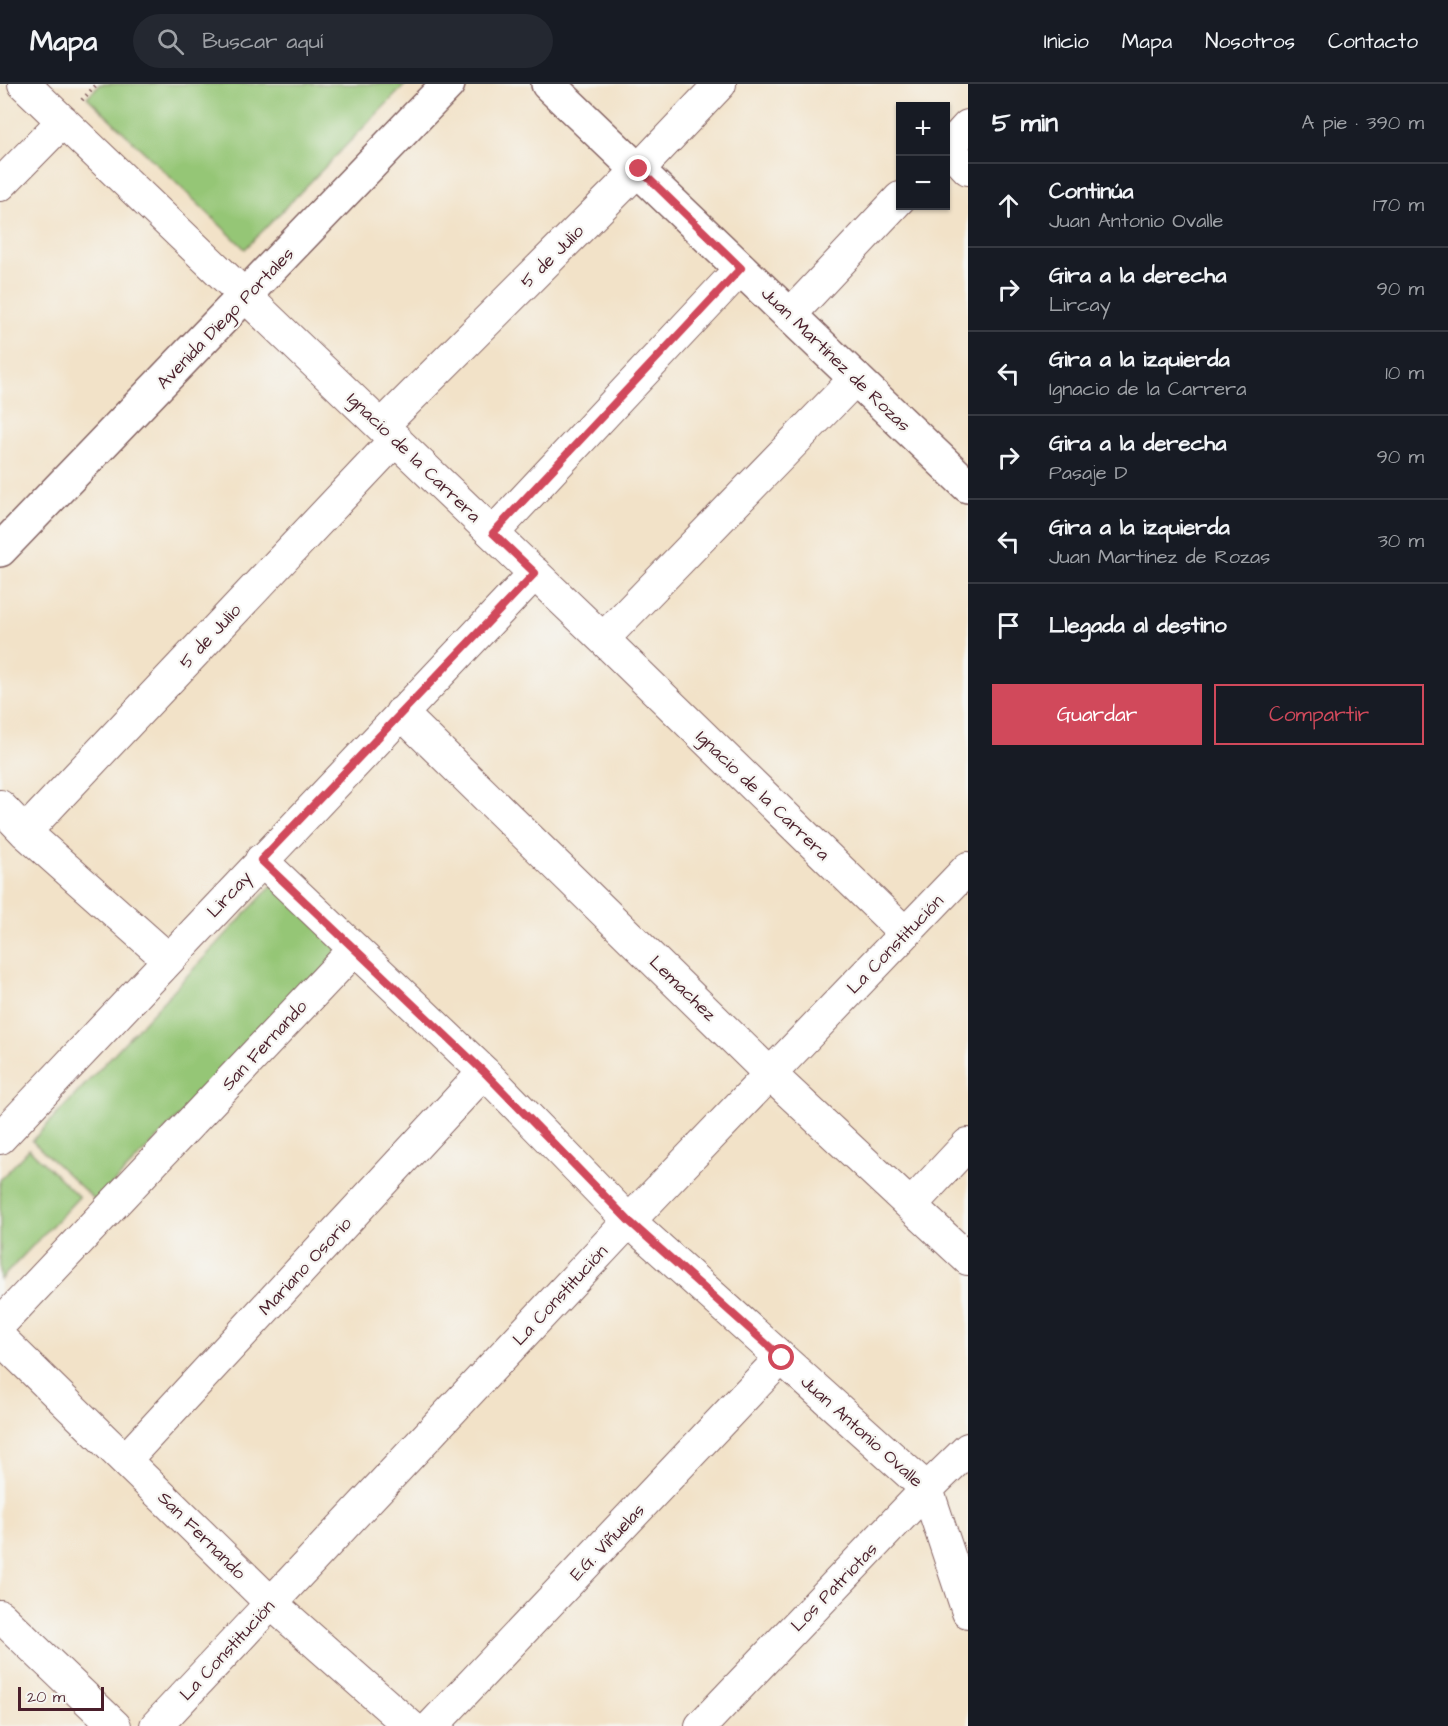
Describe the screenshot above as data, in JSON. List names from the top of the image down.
{
  "streets": {
    "street": [
      "5 de Julio",
      "Avenida Diego Portales",
      "Juan Martínez de Rozas",
      "Ignacio de la Carrera",
      "Lircay",
      "La Constitución",
      "Lemachez",
      "San Fernando",
      "Mariano Osorio",
      "Juan Antonio Ovalle",
      "E.G. Viñuelas",
      "Los Patriotas"
    ]
  },
  "crossings": [
    ["5 de Julio", "Juan Martínez de Rozas"],
    ["5 de Julio", "Ignacio de la Carrera"],
    ["Avenida Diego Portales", "Ignacio de la Carrera"],
    ["Ignacio de la Carrera", "Lircay"],
    ["Ignacio de la Carrera", "La Constitución"],
    ["Lircay", "Lemachez"],
    ["Lircay", "Juan Antonio Ovalle"],
    ["La Constitución", "Lemachez"],
    ["La Constitución", "San Fernando"],
    ["La Constitución", "Juan Antonio Ovalle"],
    ["San Fernando", "Mariano Osorio"],
    ["San Fernando", "Juan Antonio Ovalle"],
    ["Mariano Osorio", "Juan Antonio Ovalle"],
    ["Juan Antonio Ovalle", "E.G. Viñuelas"],
    ["Juan Antonio Ovalle", "Los Patriotas"]
  ],
  "scale_bar": "20 m",
  "page": {
    "header": "Mapa",
    "search": "Buscar aquí",
    "nav": [
      "Inicio",
      "Mapa",
      "Nosotros",
      "Contacto"
    ],
    "heading": ["5 min", "A pie · 390 m"],
    "map_buttons": ["+", "−"],
    "list": [
      ["Continúa", "Juan Antonio Ovalle", "170 m"],
      ["Gira a la derecha", "Lircay", "90 m"],
      ["Gira a la izquierda", "Ignacio de la Carrera", "10 m"],
      ["Gira a la derecha", "Pasaje D", "90 m"],
      ["Gira a la izquierda", "Juan Martínez de Rozas", "30 m"],
      "Llegada al destino"
    ],
    "buttons": ["Guardar", "Compartir"],
    "scale": "20 m"
  }
}
